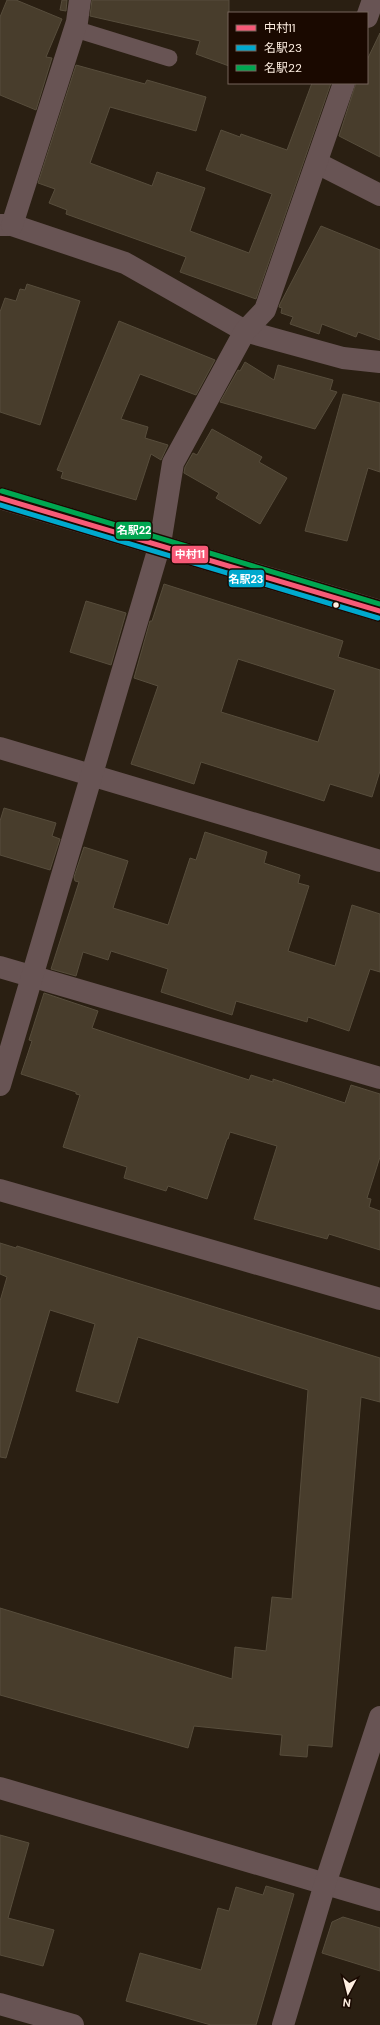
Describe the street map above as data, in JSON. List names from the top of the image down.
{
  "lines": ["transit line 名駅22", "transit line 中村11", "transit line 名駅23"],
  "legend": ["中村11", "名駅23", "名駅22"],
  "north": "bottom"
}
